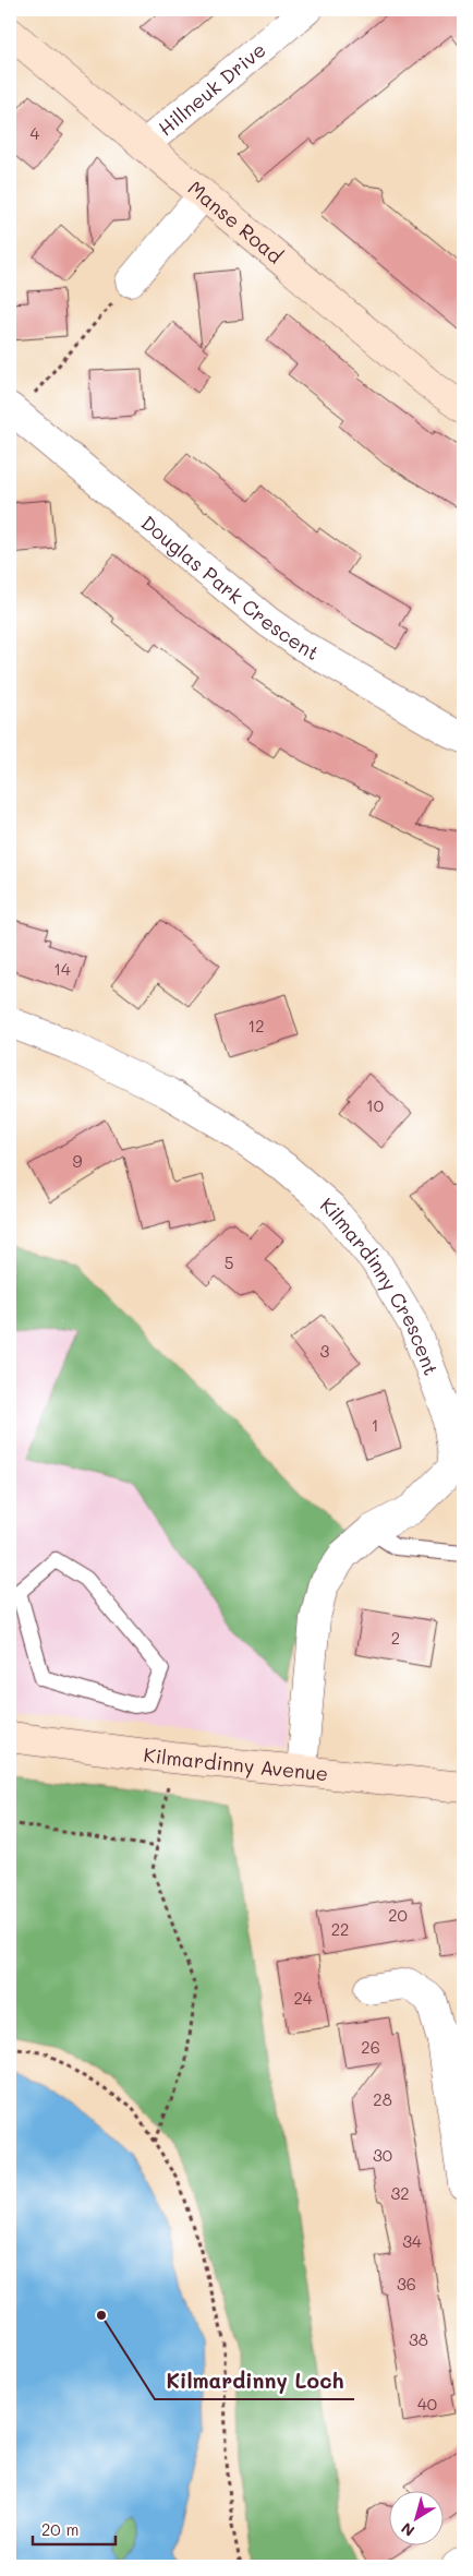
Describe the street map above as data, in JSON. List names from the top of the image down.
{
  "streets": {
    "street": [
      "Hillneuk Drive",
      "Manse Road",
      "Douglas Park Crescent",
      "Kilmardinny Crescent",
      "Kilmardinny Avenue"
    ]
  },
  "crossings": [
    ["Hillneuk Drive", "Manse Road"],
    ["Kilmardinny Crescent", "Kilmardinny Avenue"]
  ],
  "places": ["Kilmardinny Loch"],
  "house_numbers": [
    "4",
    "14",
    "12",
    "10",
    "9",
    "5",
    "3",
    "1",
    "2",
    "20",
    "22",
    "24",
    "26",
    "28",
    "30",
    "32",
    "34",
    "36",
    "38",
    "40"
  ],
  "scale_bar": "20 m",
  "north": "bottom left"
}
